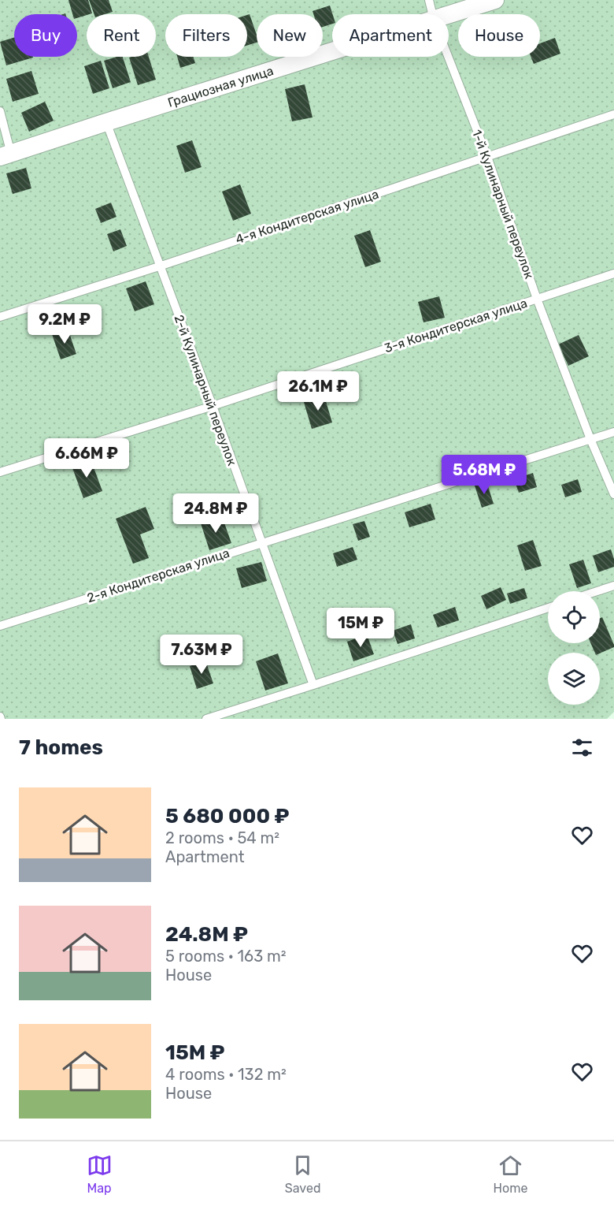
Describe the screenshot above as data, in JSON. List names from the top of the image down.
{
  "streets": {
    "street": ["Грациозная улица"],
    "lane": [
      "1-й Кулинарный переулок",
      "4-я Кондитерская улица",
      "3-я Кондитерская улица",
      "2-й Кулинарный переулок",
      "2-я Кондитерская улица"
    ]
  },
  "crossings": [
    ["Грациозная улица", "2-й Кулинарный переулок"],
    ["1-й Кулинарный переулок", "4-я Кондитерская улица"],
    ["1-й Кулинарный переулок", "3-я Кондитерская улица"],
    ["1-й Кулинарный переулок", "2-я Кондитерская улица"],
    ["4-я Кондитерская улица", "2-й Кулинарный переулок"],
    ["3-я Кондитерская улица", "2-й Кулинарный переулок"],
    ["2-й Кулинарный переулок", "2-я Кондитерская улица"]
  ],
  "page": {
    "chip": [
      "Buy",
      "Rent",
      "Filters",
      "New",
      "Apartment",
      "House"
    ],
    "price": [
      "9.2M ₽",
      "26.1M ₽",
      "6.66M ₽",
      "5.68M ₽",
      "24.8M ₽",
      "15M ₽",
      "7.63M ₽"
    ],
    "heading": "7 homes",
    "list": [
      {
        "name": "5 680 000 ₽",
        "note": "2 rooms · 54 m² · Apartment"
      },
      {
        "name": "24.8M ₽",
        "note": "5 rooms · 163 m² · House"
      },
      {
        "name": "15M ₽",
        "note": "4 rooms · 132 m² · House"
      }
    ],
    "tabs": ["Map", "Saved", "Home"]
  }
}
